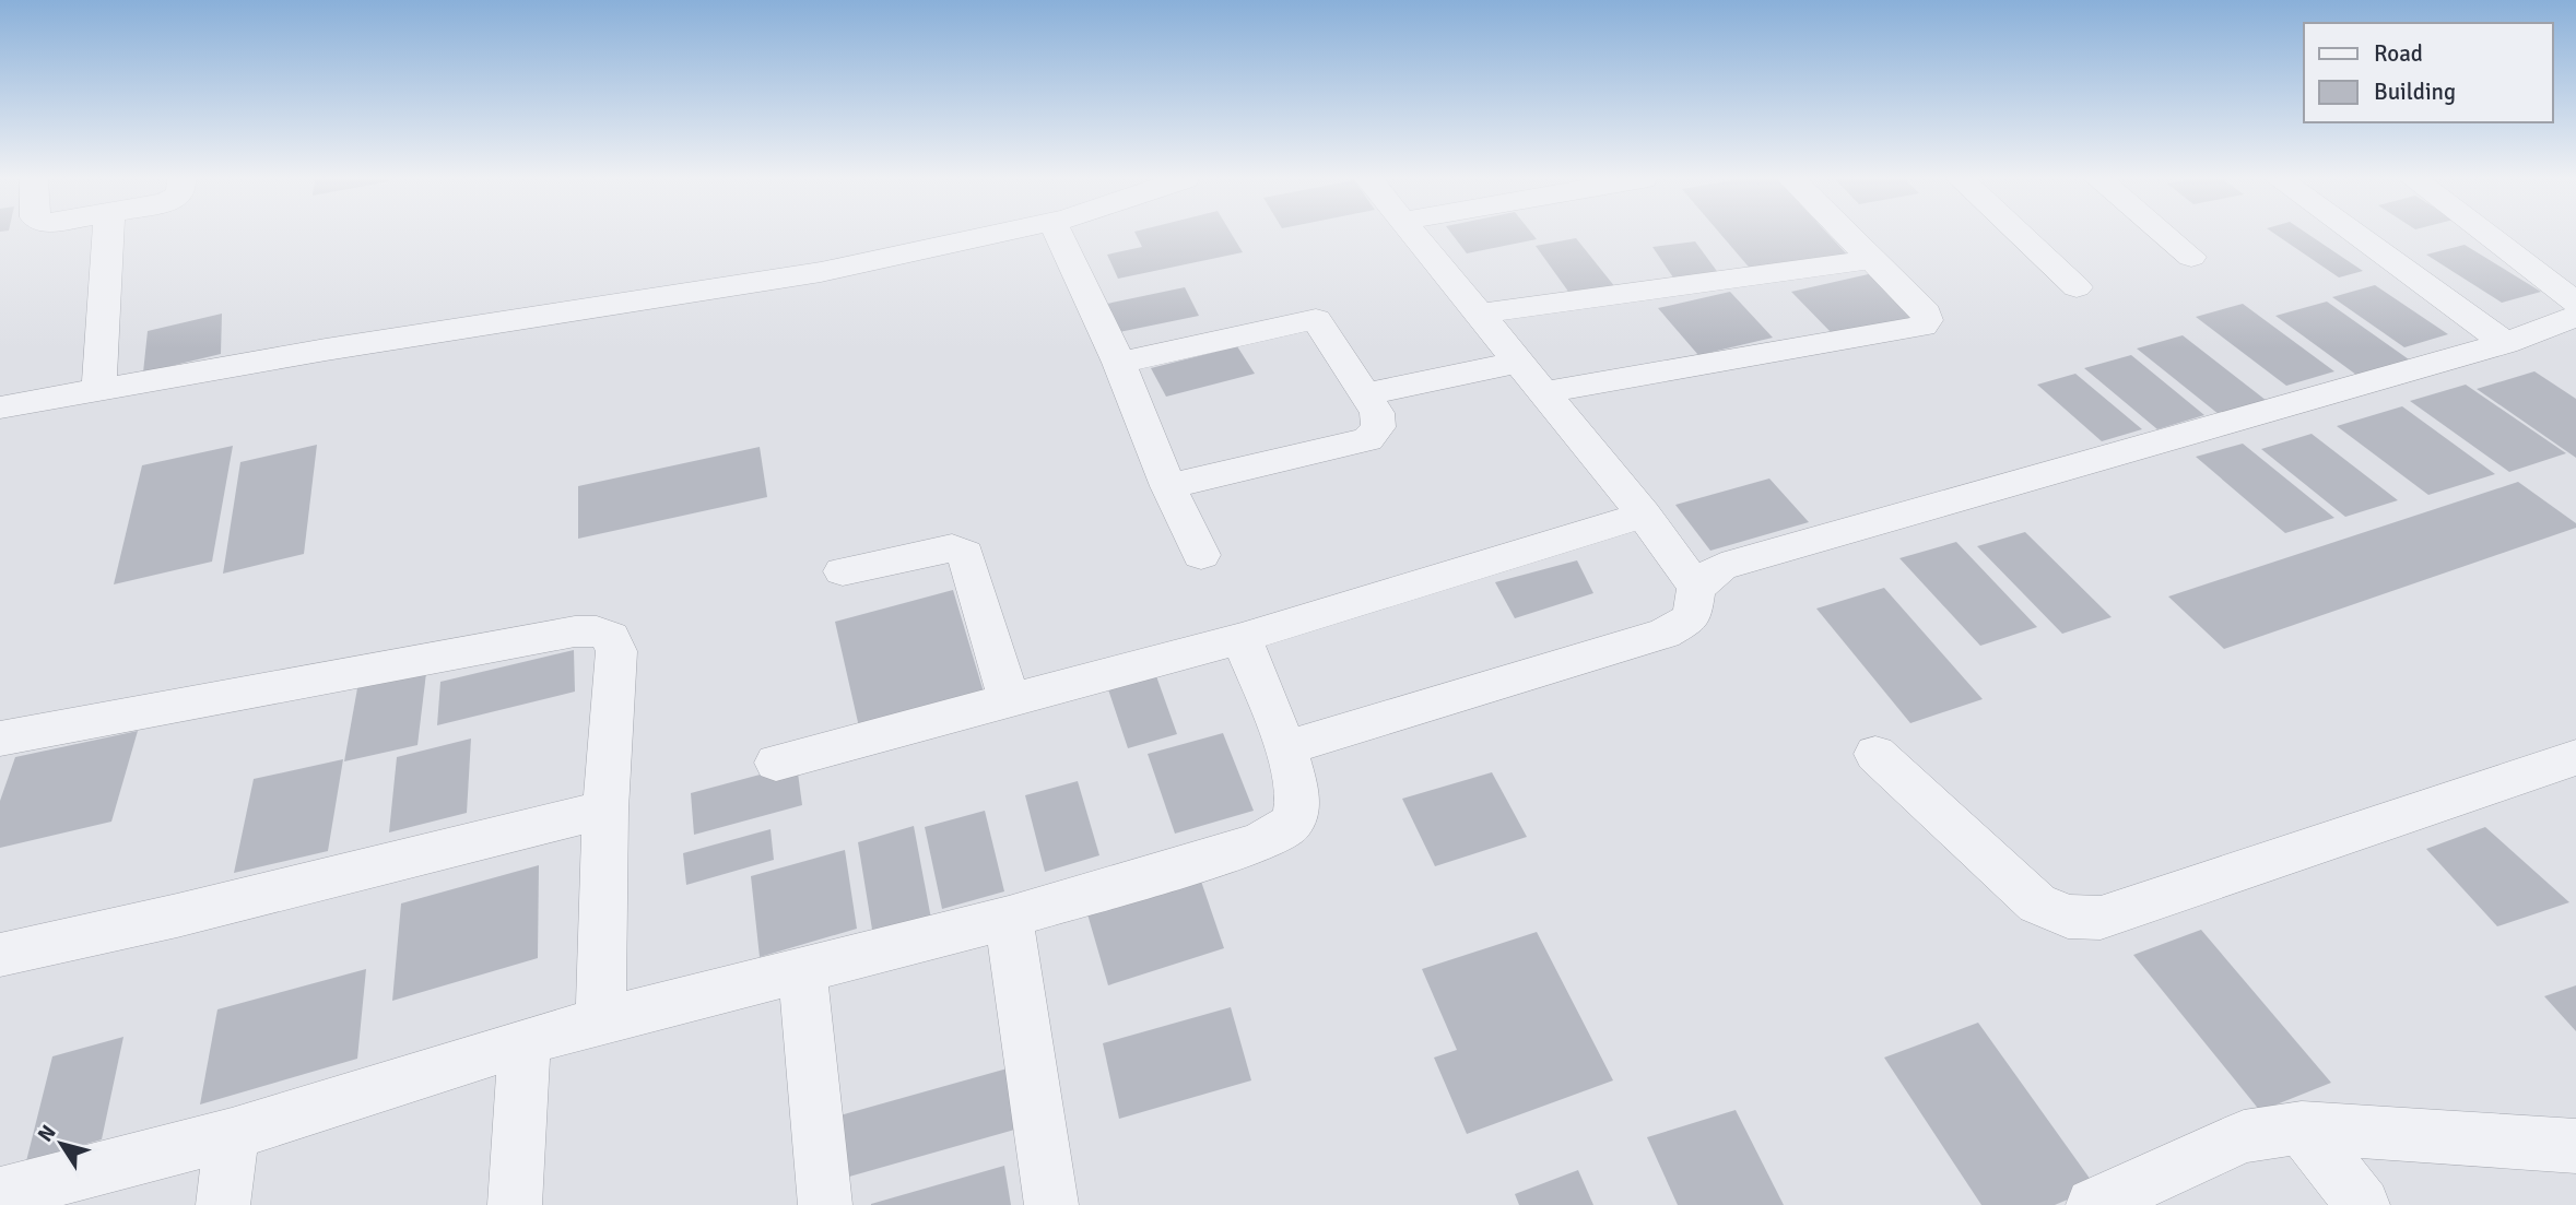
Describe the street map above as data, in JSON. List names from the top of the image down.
{
  "legend": ["Road", "Building"],
  "north": "top left"
}
